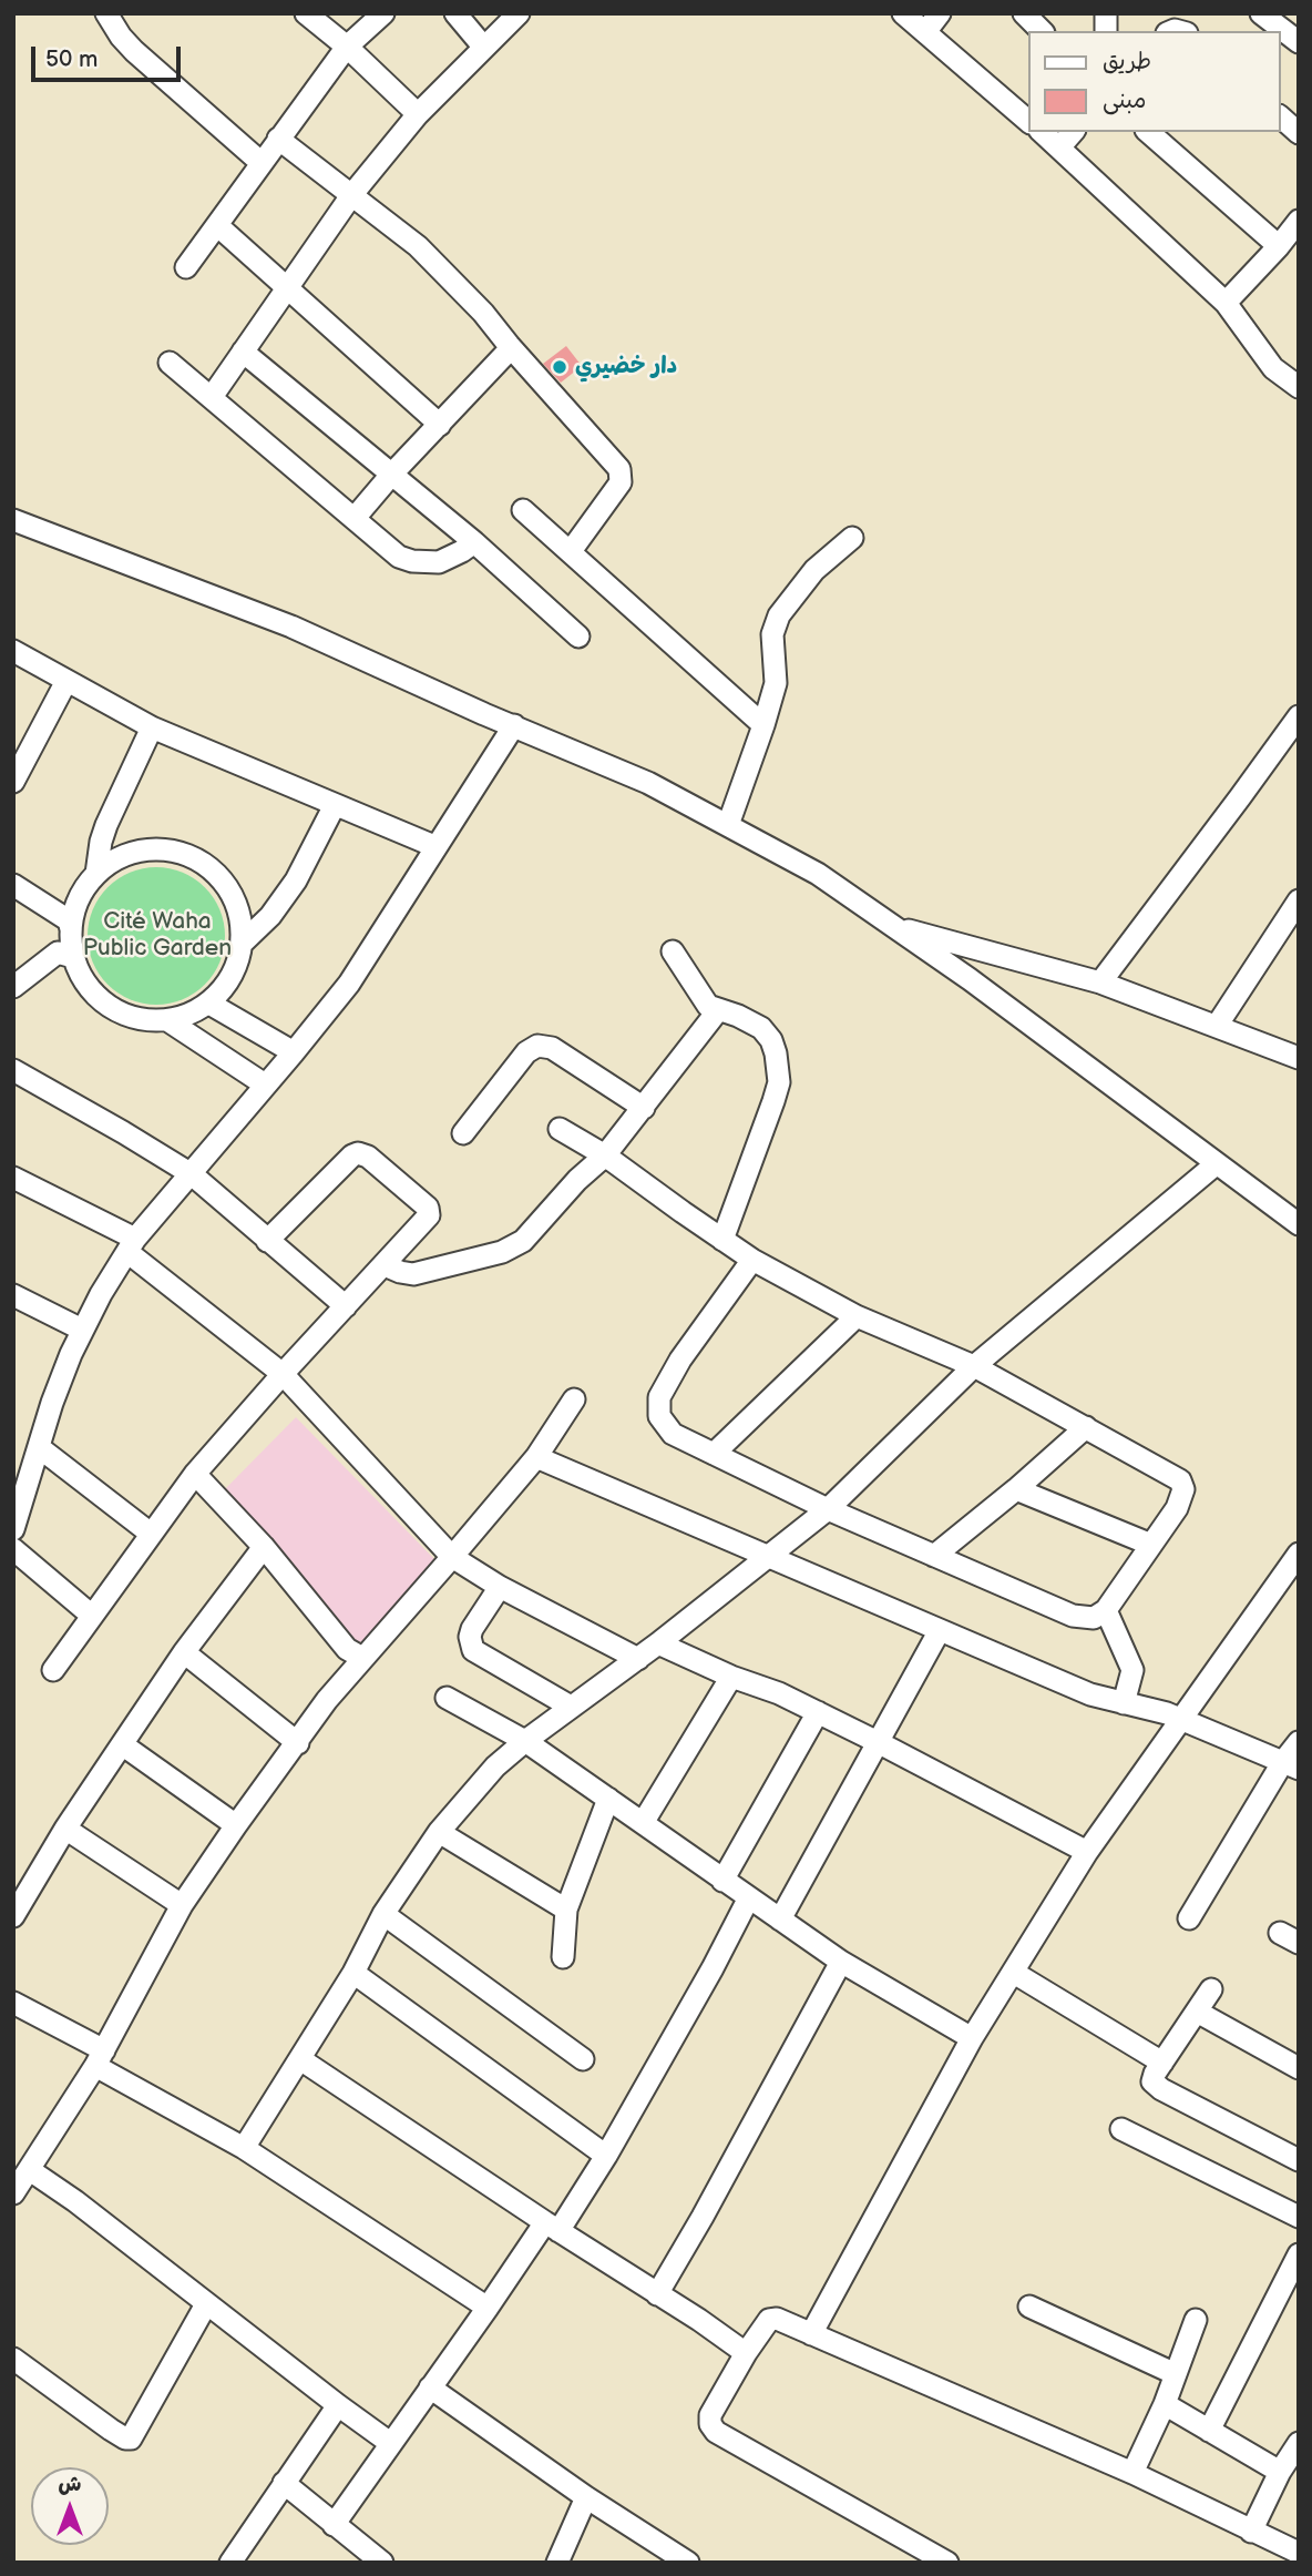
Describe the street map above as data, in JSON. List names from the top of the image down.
{
  "parks": ["Cité Waha Public Garden"],
  "places": ["دار خضيري"],
  "legend": ["طريق", "مبنى"],
  "scale_bar": "50 m",
  "north": "top"
}
